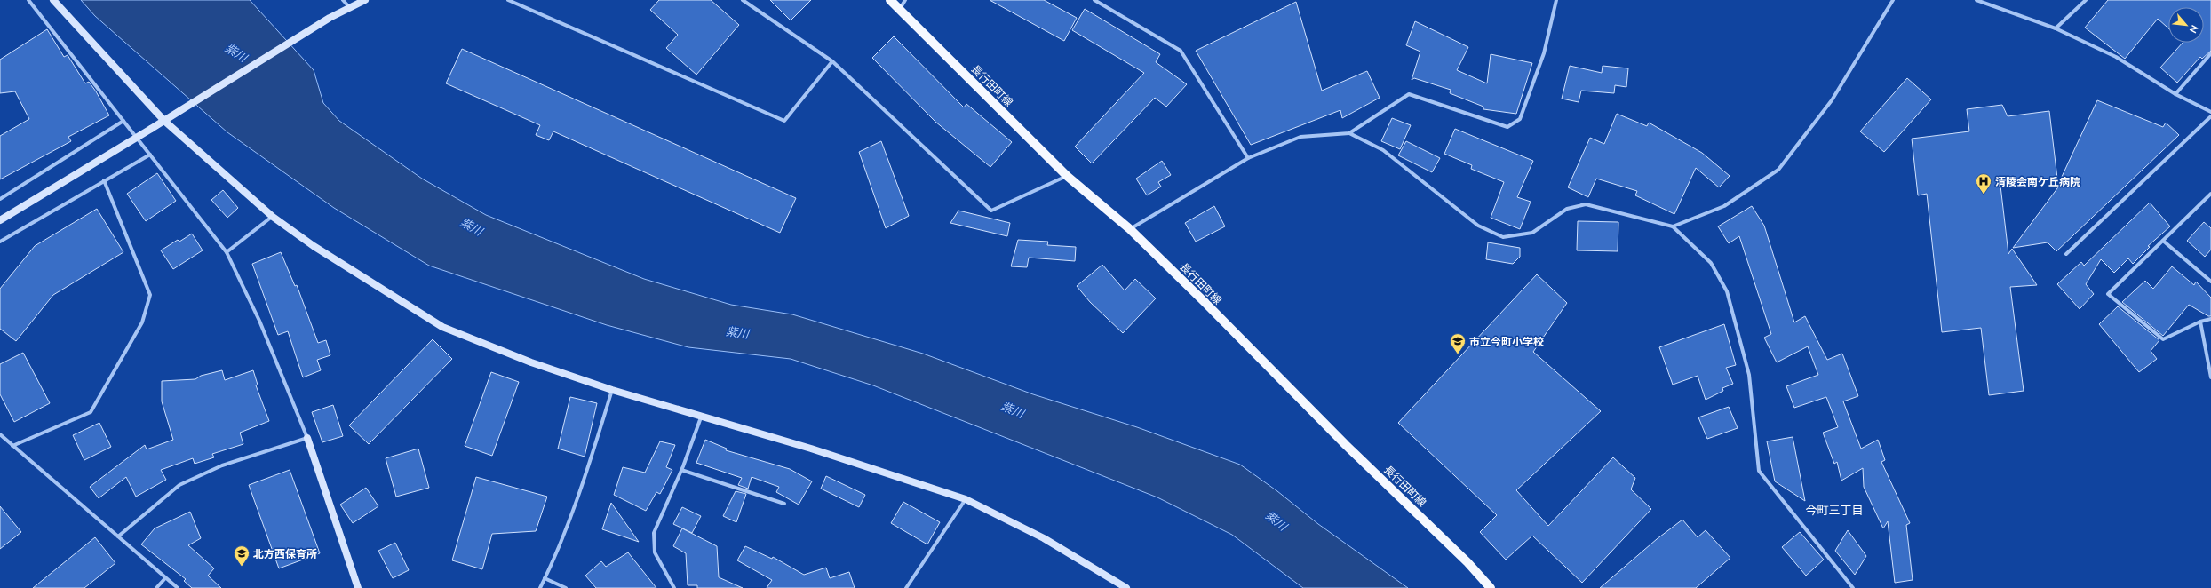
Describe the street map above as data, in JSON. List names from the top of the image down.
{
  "streets": {
    "main road": ["長行田町線"]
  },
  "districts": ["今町三丁目"],
  "water": ["紫川"],
  "places": {
    "hospital": ["清陵会南ケ丘病院"],
    "school or university": ["市立今町小学校", "北方西保育所"]
  },
  "north": "bottom right"
}
